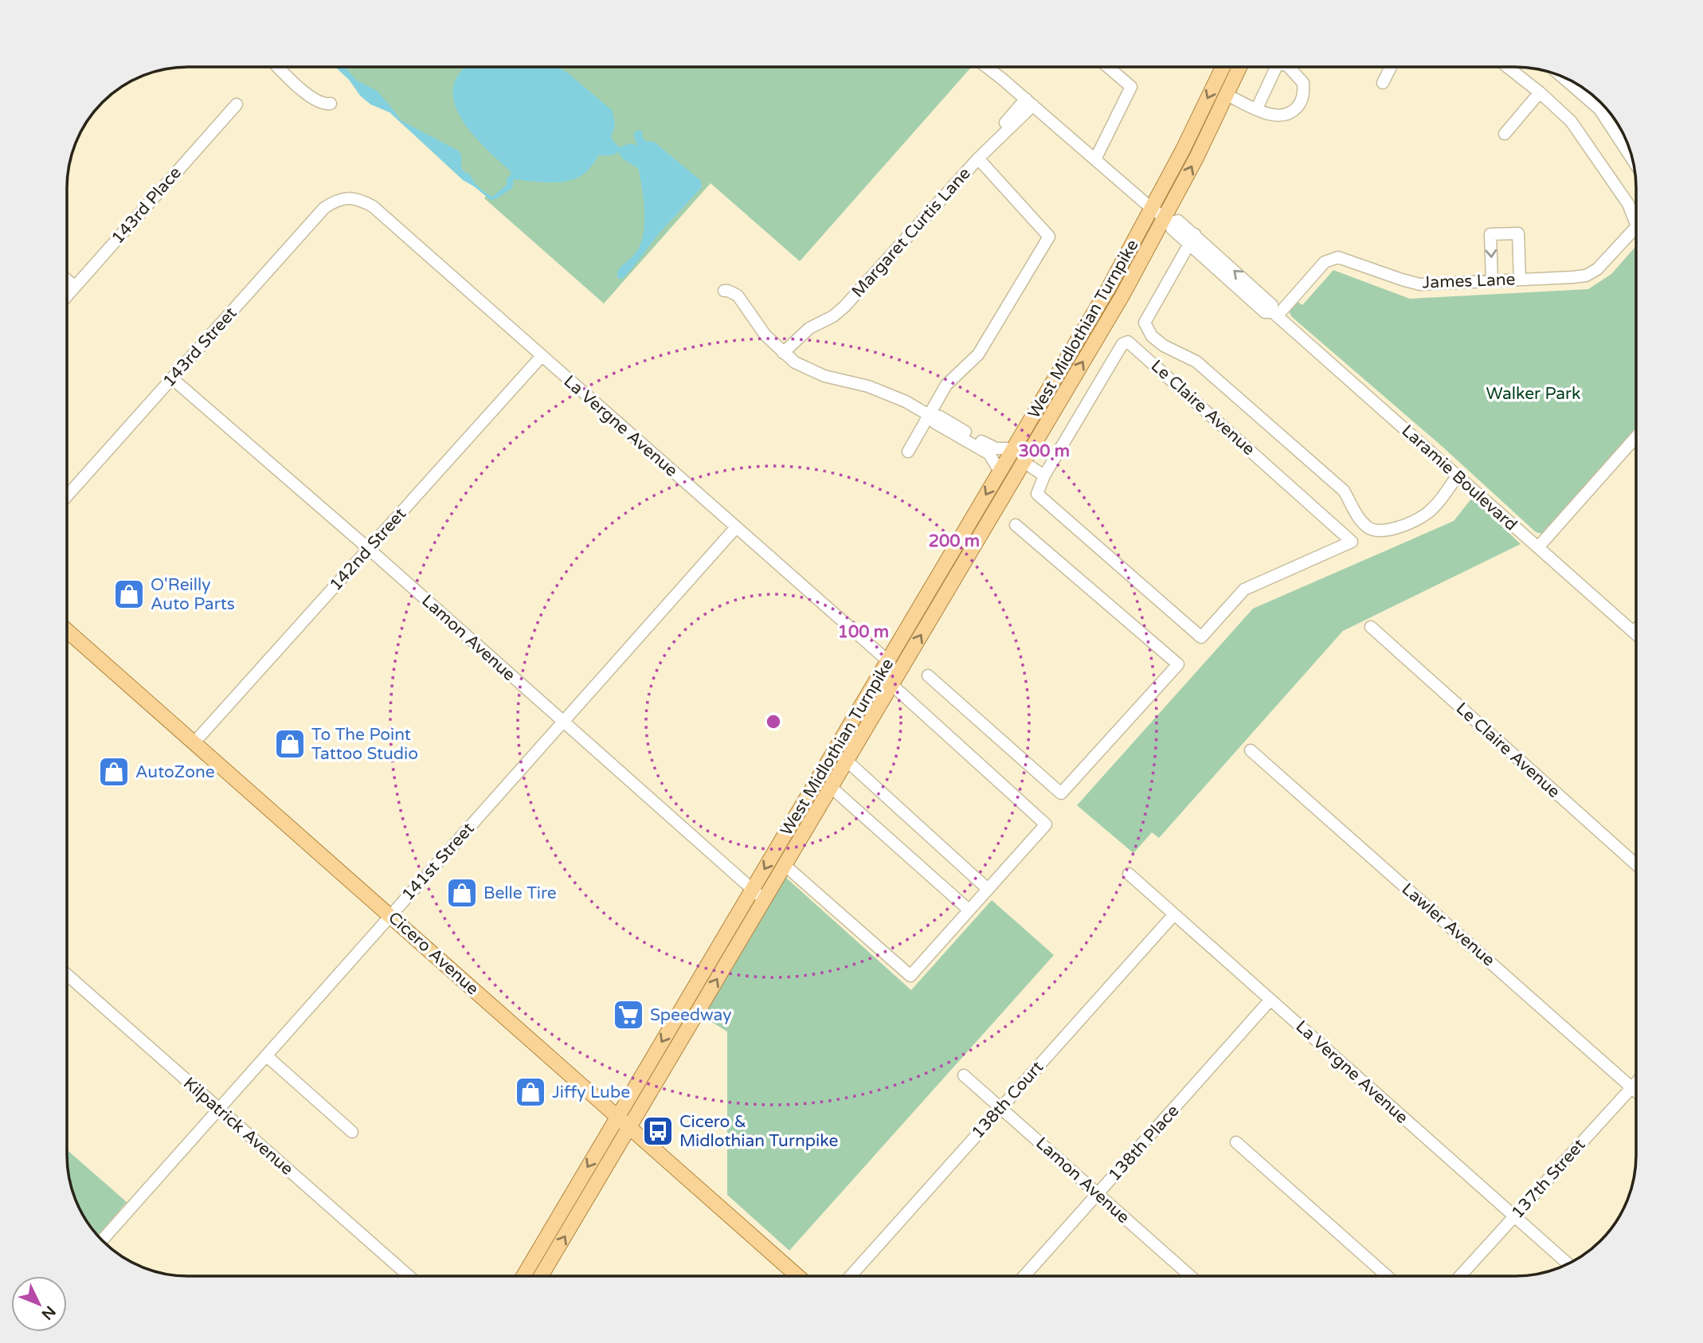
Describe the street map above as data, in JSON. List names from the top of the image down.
{
  "streets": {
    "main road": ["West Midlothian Turnpike", "Cicero Avenue"],
    "street": [
      "143rd Place",
      "Margaret Curtis Lane",
      "James Lane",
      "143rd Street",
      "Le Claire Avenue",
      "La Vergne Avenue",
      "Laramie Boulevard",
      "142nd Street",
      "Lamon Avenue",
      "141st Street",
      "Lawler Avenue",
      "138th Court",
      "Kilpatrick Avenue",
      "138th Place",
      "137th Street"
    ]
  },
  "crossings": [
    ["Margaret Curtis Lane", "Laramie Boulevard"],
    ["James Lane", "Laramie Boulevard"],
    ["West Midlothian Turnpike", "La Vergne Avenue"],
    ["West Midlothian Turnpike", "Laramie Boulevard"],
    ["West Midlothian Turnpike", "Lamon Avenue"],
    ["West Midlothian Turnpike", "Cicero Avenue"],
    ["143rd Street", "La Vergne Avenue"],
    ["143rd Street", "Lamon Avenue"],
    ["La Vergne Avenue", "142nd Street"],
    ["La Vergne Avenue", "141st Street"],
    ["La Vergne Avenue", "138th Court"],
    ["La Vergne Avenue", "138th Place"],
    ["La Vergne Avenue", "137th Street"],
    ["142nd Street", "Lamon Avenue"],
    ["142nd Street", "Cicero Avenue"],
    ["Lamon Avenue", "141st Street"],
    ["Lamon Avenue", "138th Court"],
    ["Lamon Avenue", "138th Place"],
    ["141st Street", "Cicero Avenue"],
    ["141st Street", "Kilpatrick Avenue"],
    ["Lawler Avenue", "137th Street"]
  ],
  "parks": ["Walker Park"],
  "places": {
    "shop": [
      "O'Reilly Auto Parts",
      "To The Point Tattoo Studio",
      "AutoZone",
      "Belle Tire",
      "Jiffy Lube"
    ],
    "supermarket": ["Speedway"],
    "bus stop": ["Cicero & Midlothian Turnpike"]
  },
  "north": "bottom right",
  "rings": ["300 m", "200 m", "100 m"]
}
